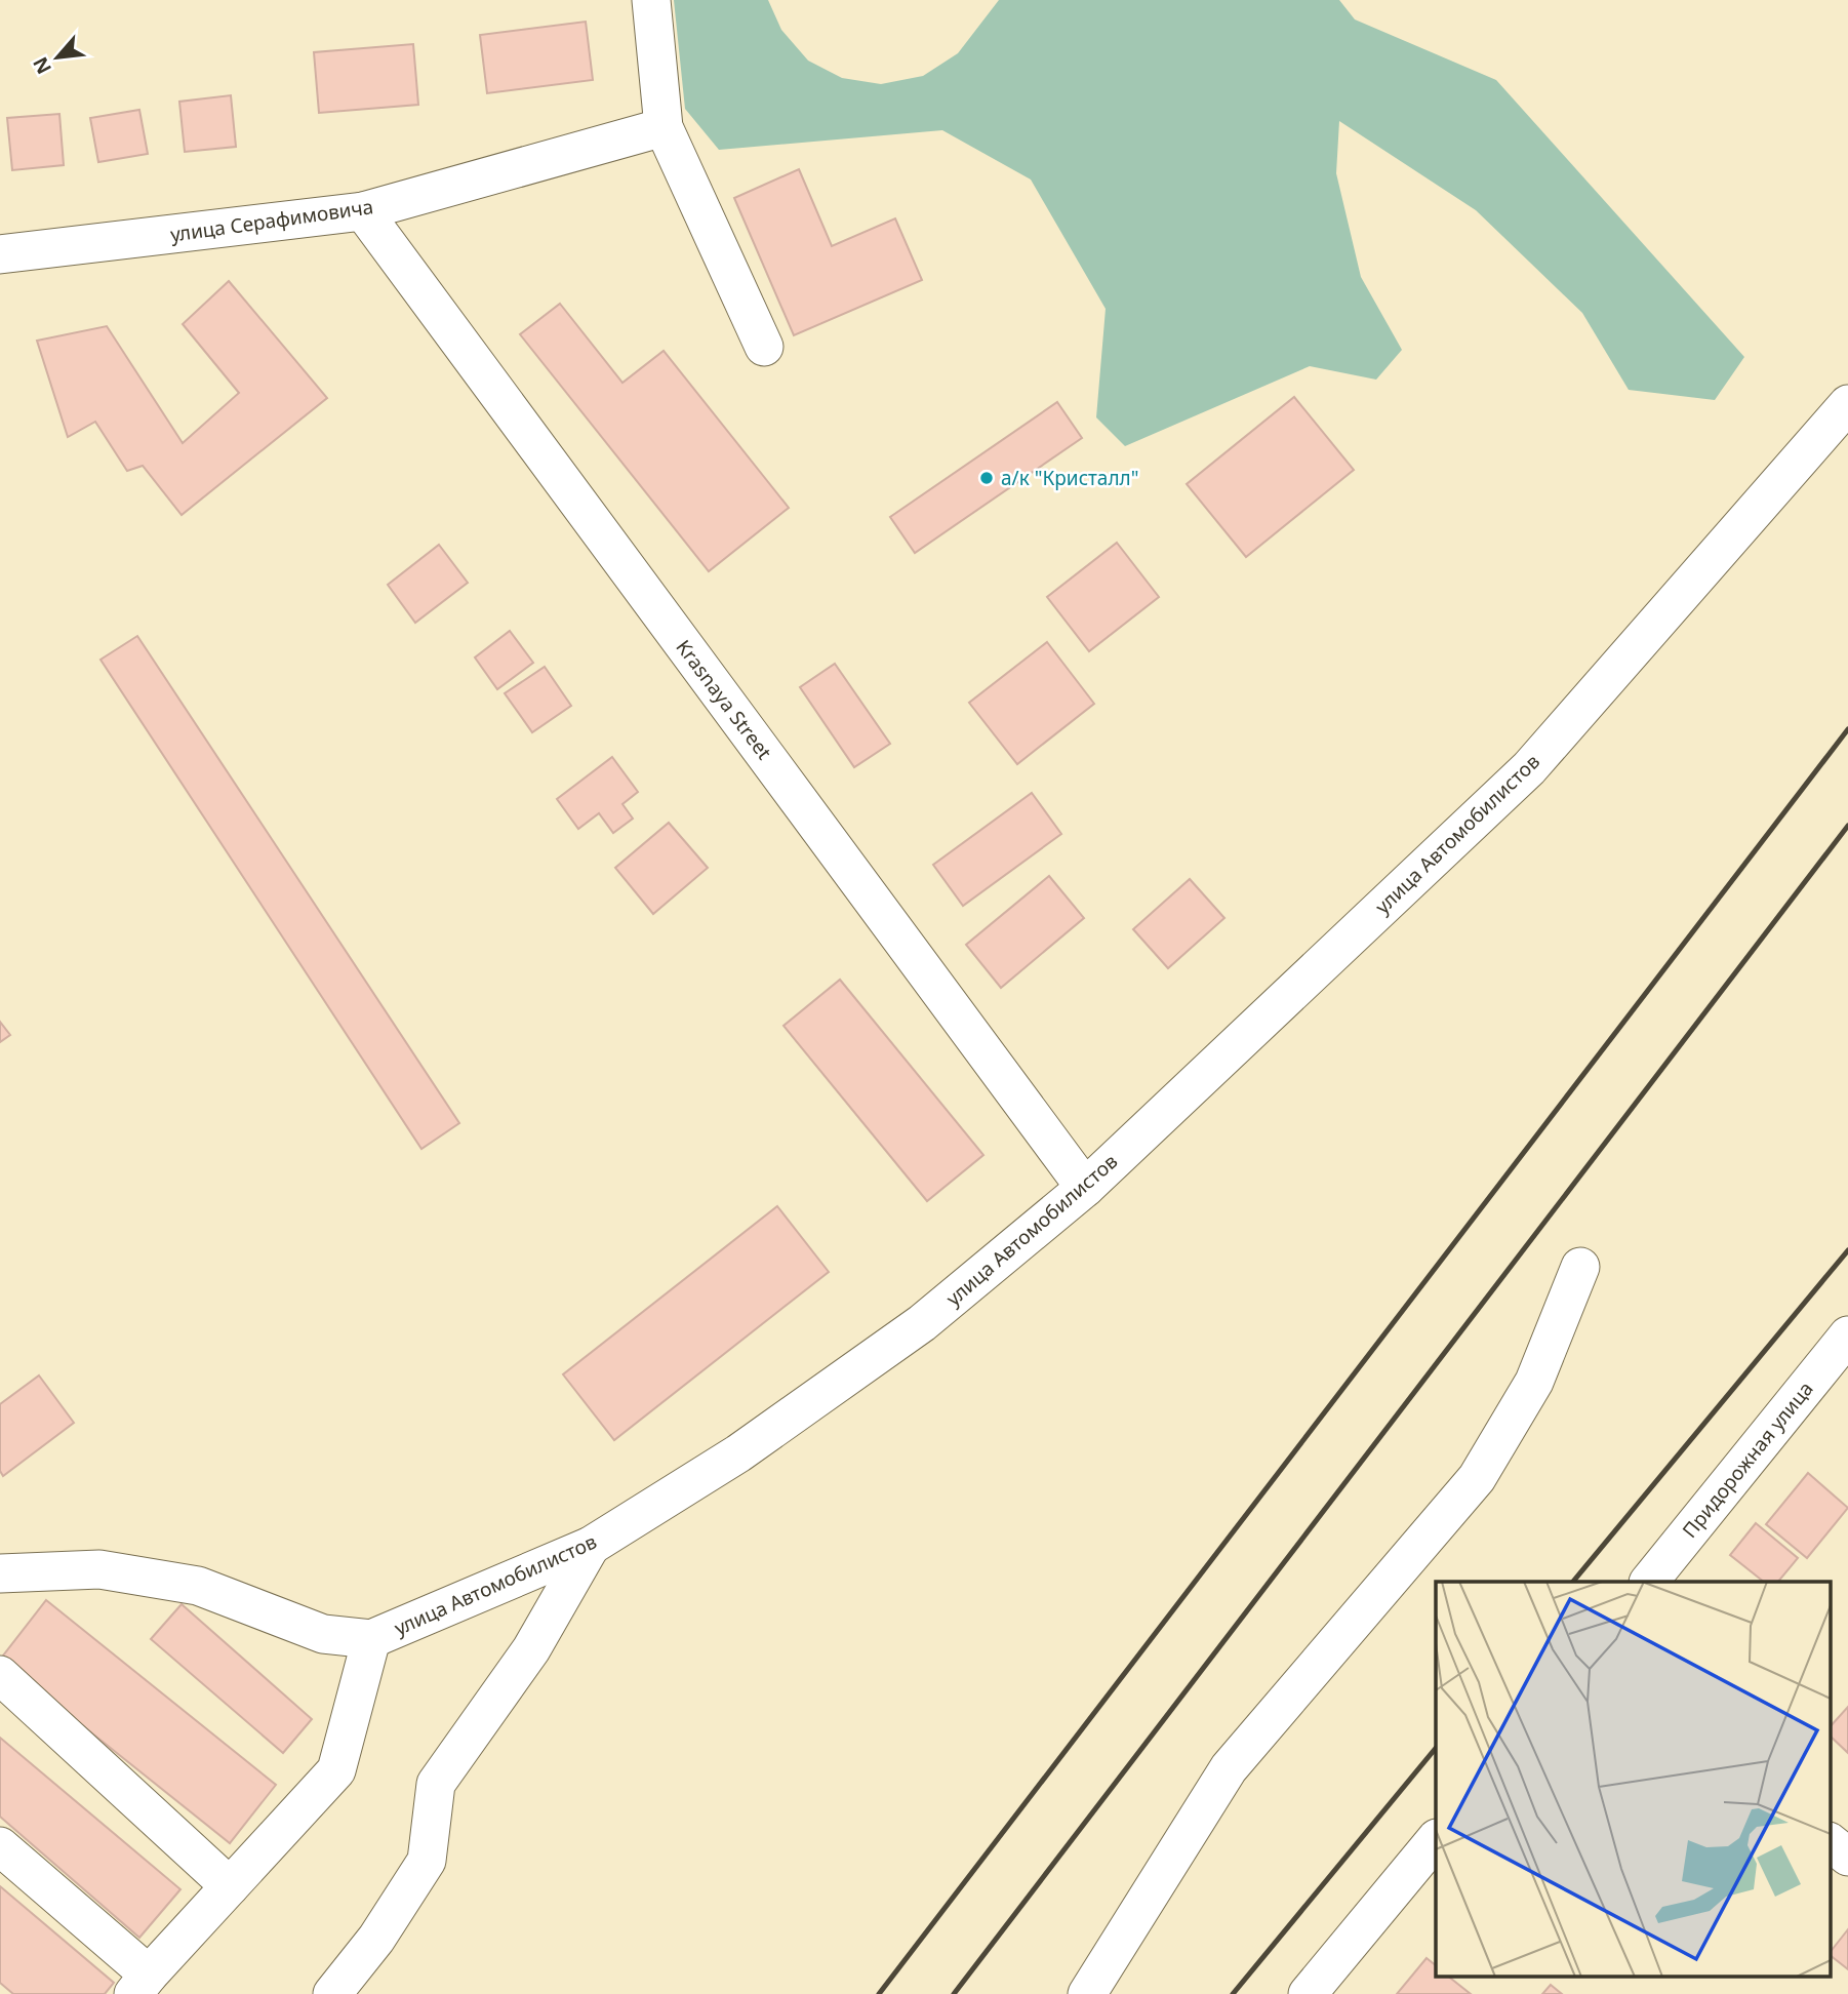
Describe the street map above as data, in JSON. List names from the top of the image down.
{
  "streets": {
    "street": [
      "улица Серафимовича",
      "Krasnaya Street",
      "улица Автомобилистов",
      "Придорожная улица"
    ]
  },
  "crossings": [
    ["улица Серафимовича", "Krasnaya Street"],
    ["Krasnaya Street", "улица Автомобилистов"]
  ],
  "places": ["а/к \"Кристалл\""],
  "north": "bottom left"
}
